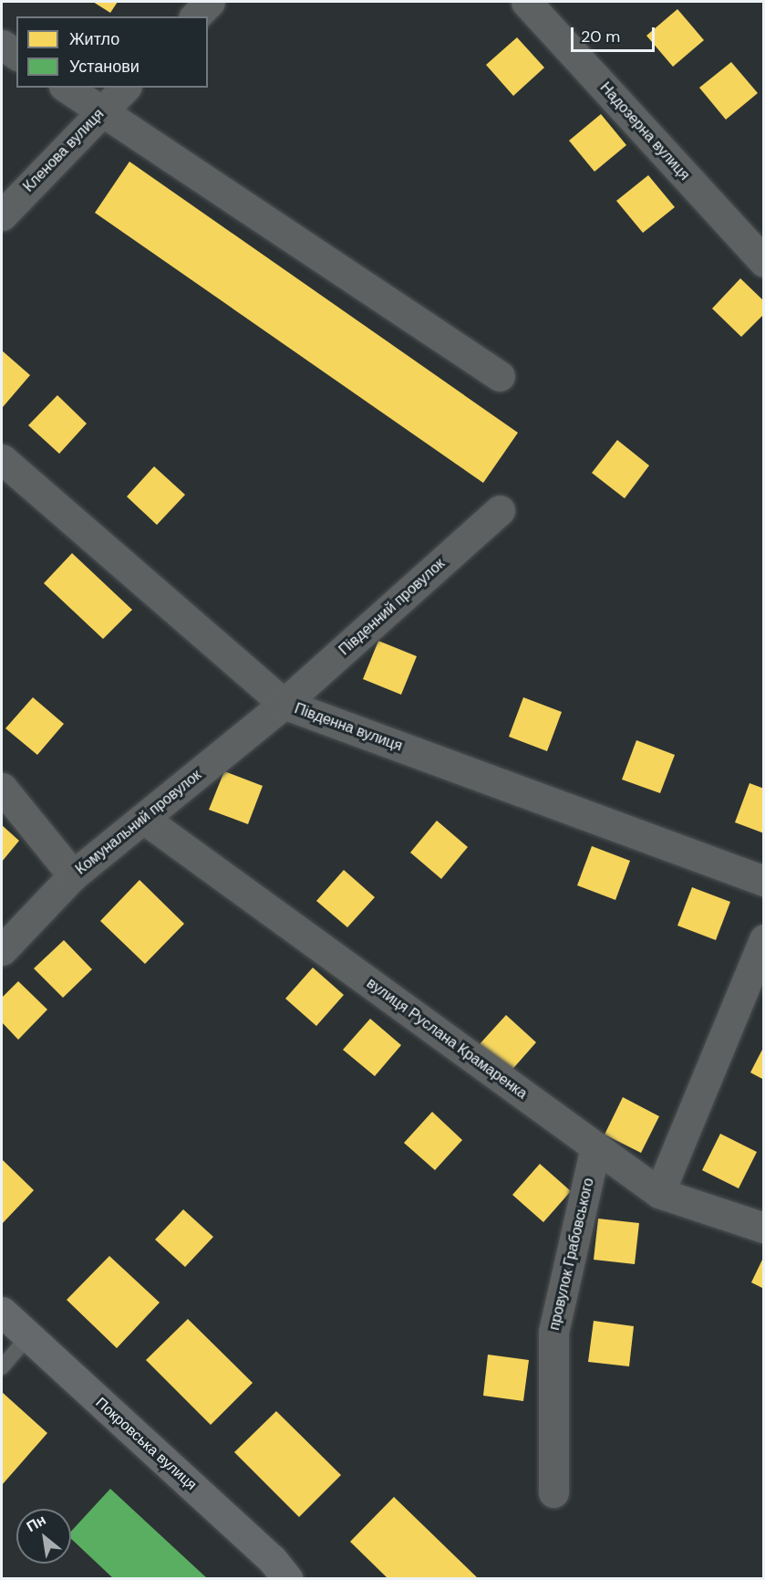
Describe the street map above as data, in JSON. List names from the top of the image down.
{
  "streets": {
    "main road": ["Покровська вулиця"],
    "street": [
      "Надозерна вулиця",
      "Кленова вулиця",
      "Південний провулок",
      "Південна вулиця",
      "Комунальний провулок",
      "вулиця Руслана Крамаренка",
      "провулок Грабовського"
    ]
  },
  "crossings": [
    ["Південний провулок", "Південна вулиця"],
    ["Південний провулок", "Комунальний провулок"],
    ["Південна вулиця", "Комунальний провулок"],
    ["Комунальний провулок", "вулиця Руслана Крамаренка"],
    ["вулиця Руслана Крамаренка", "провулок Грабовського"]
  ],
  "legend": ["Житло", "Установи"],
  "scale_bar": "20 m",
  "north": "top left"
}
